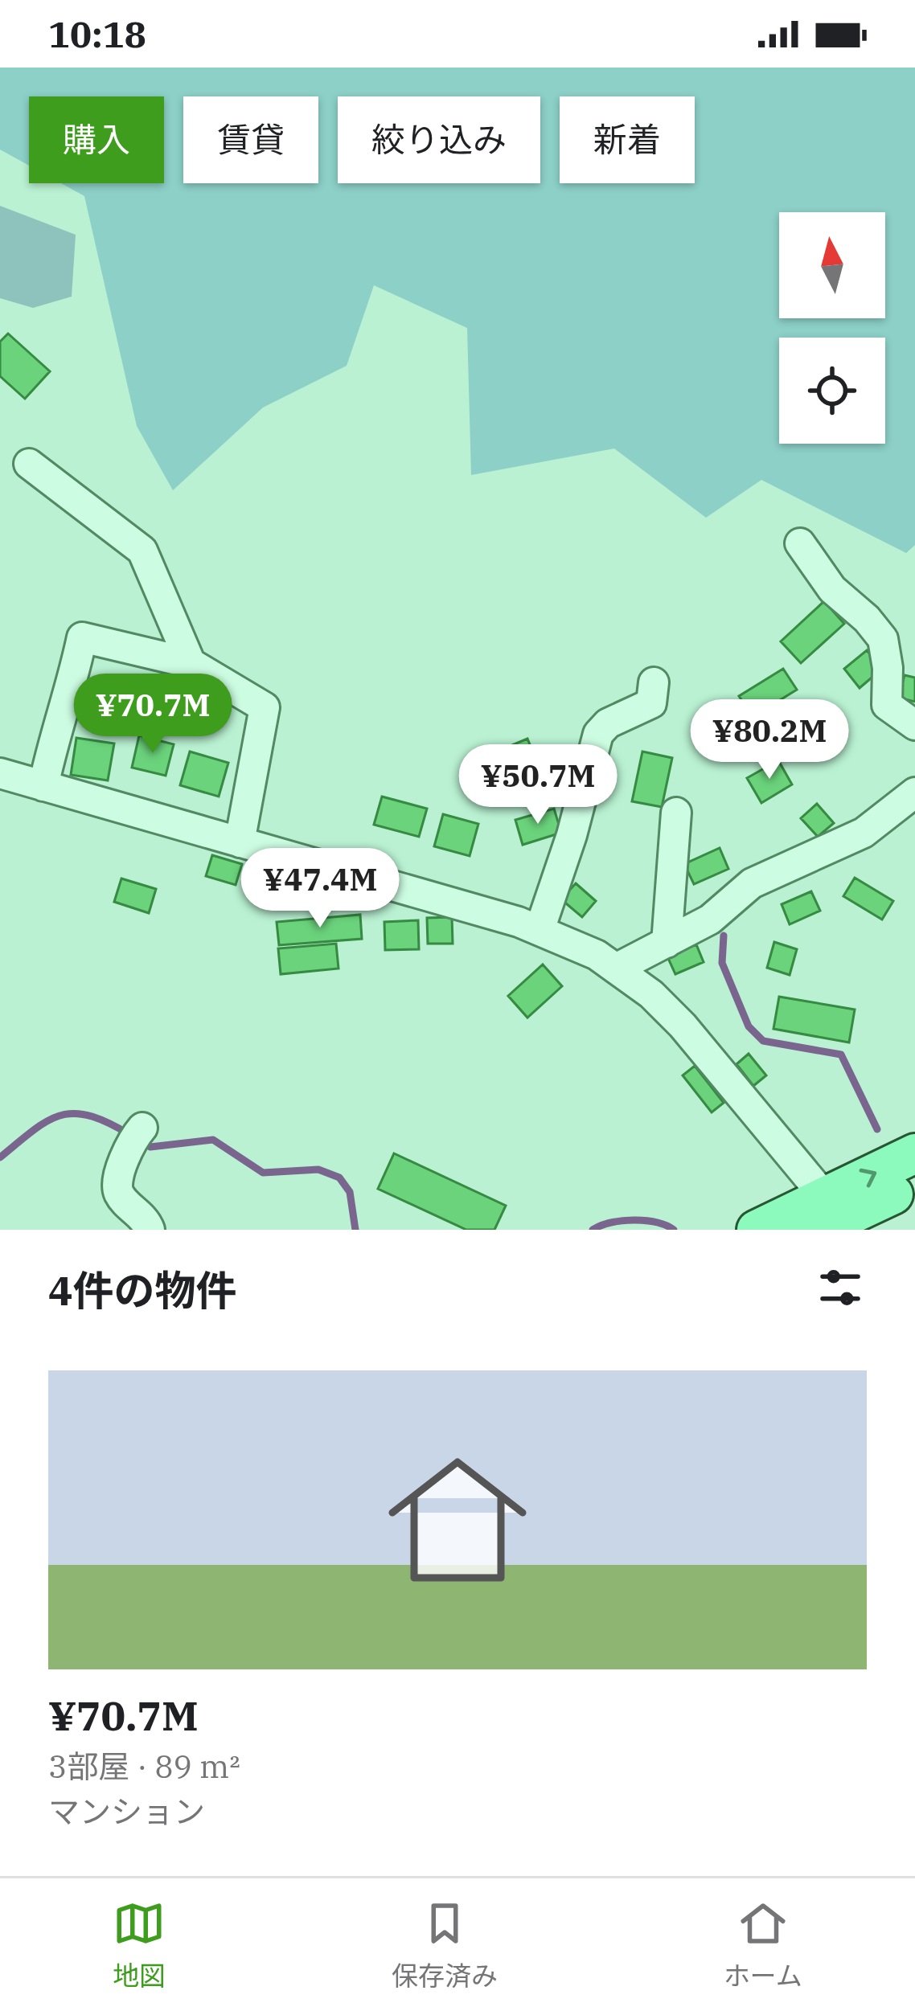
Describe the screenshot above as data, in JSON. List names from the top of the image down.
{
  "north": "top",
  "page": {
    "status": "10:18",
    "chip": [
      "購入",
      "賃貸",
      "絞り込み",
      "新着"
    ],
    "price": [
      "¥70.7M",
      "¥80.2M",
      "¥50.7M",
      "¥47.4M"
    ],
    "heading": "4件の物件",
    "list": [
      {
        "name": "¥70.7M",
        "note": "3部屋 · 89 m² · マンション"
      }
    ],
    "tabs": ["地図", "保存済み", "ホーム"]
  }
}
